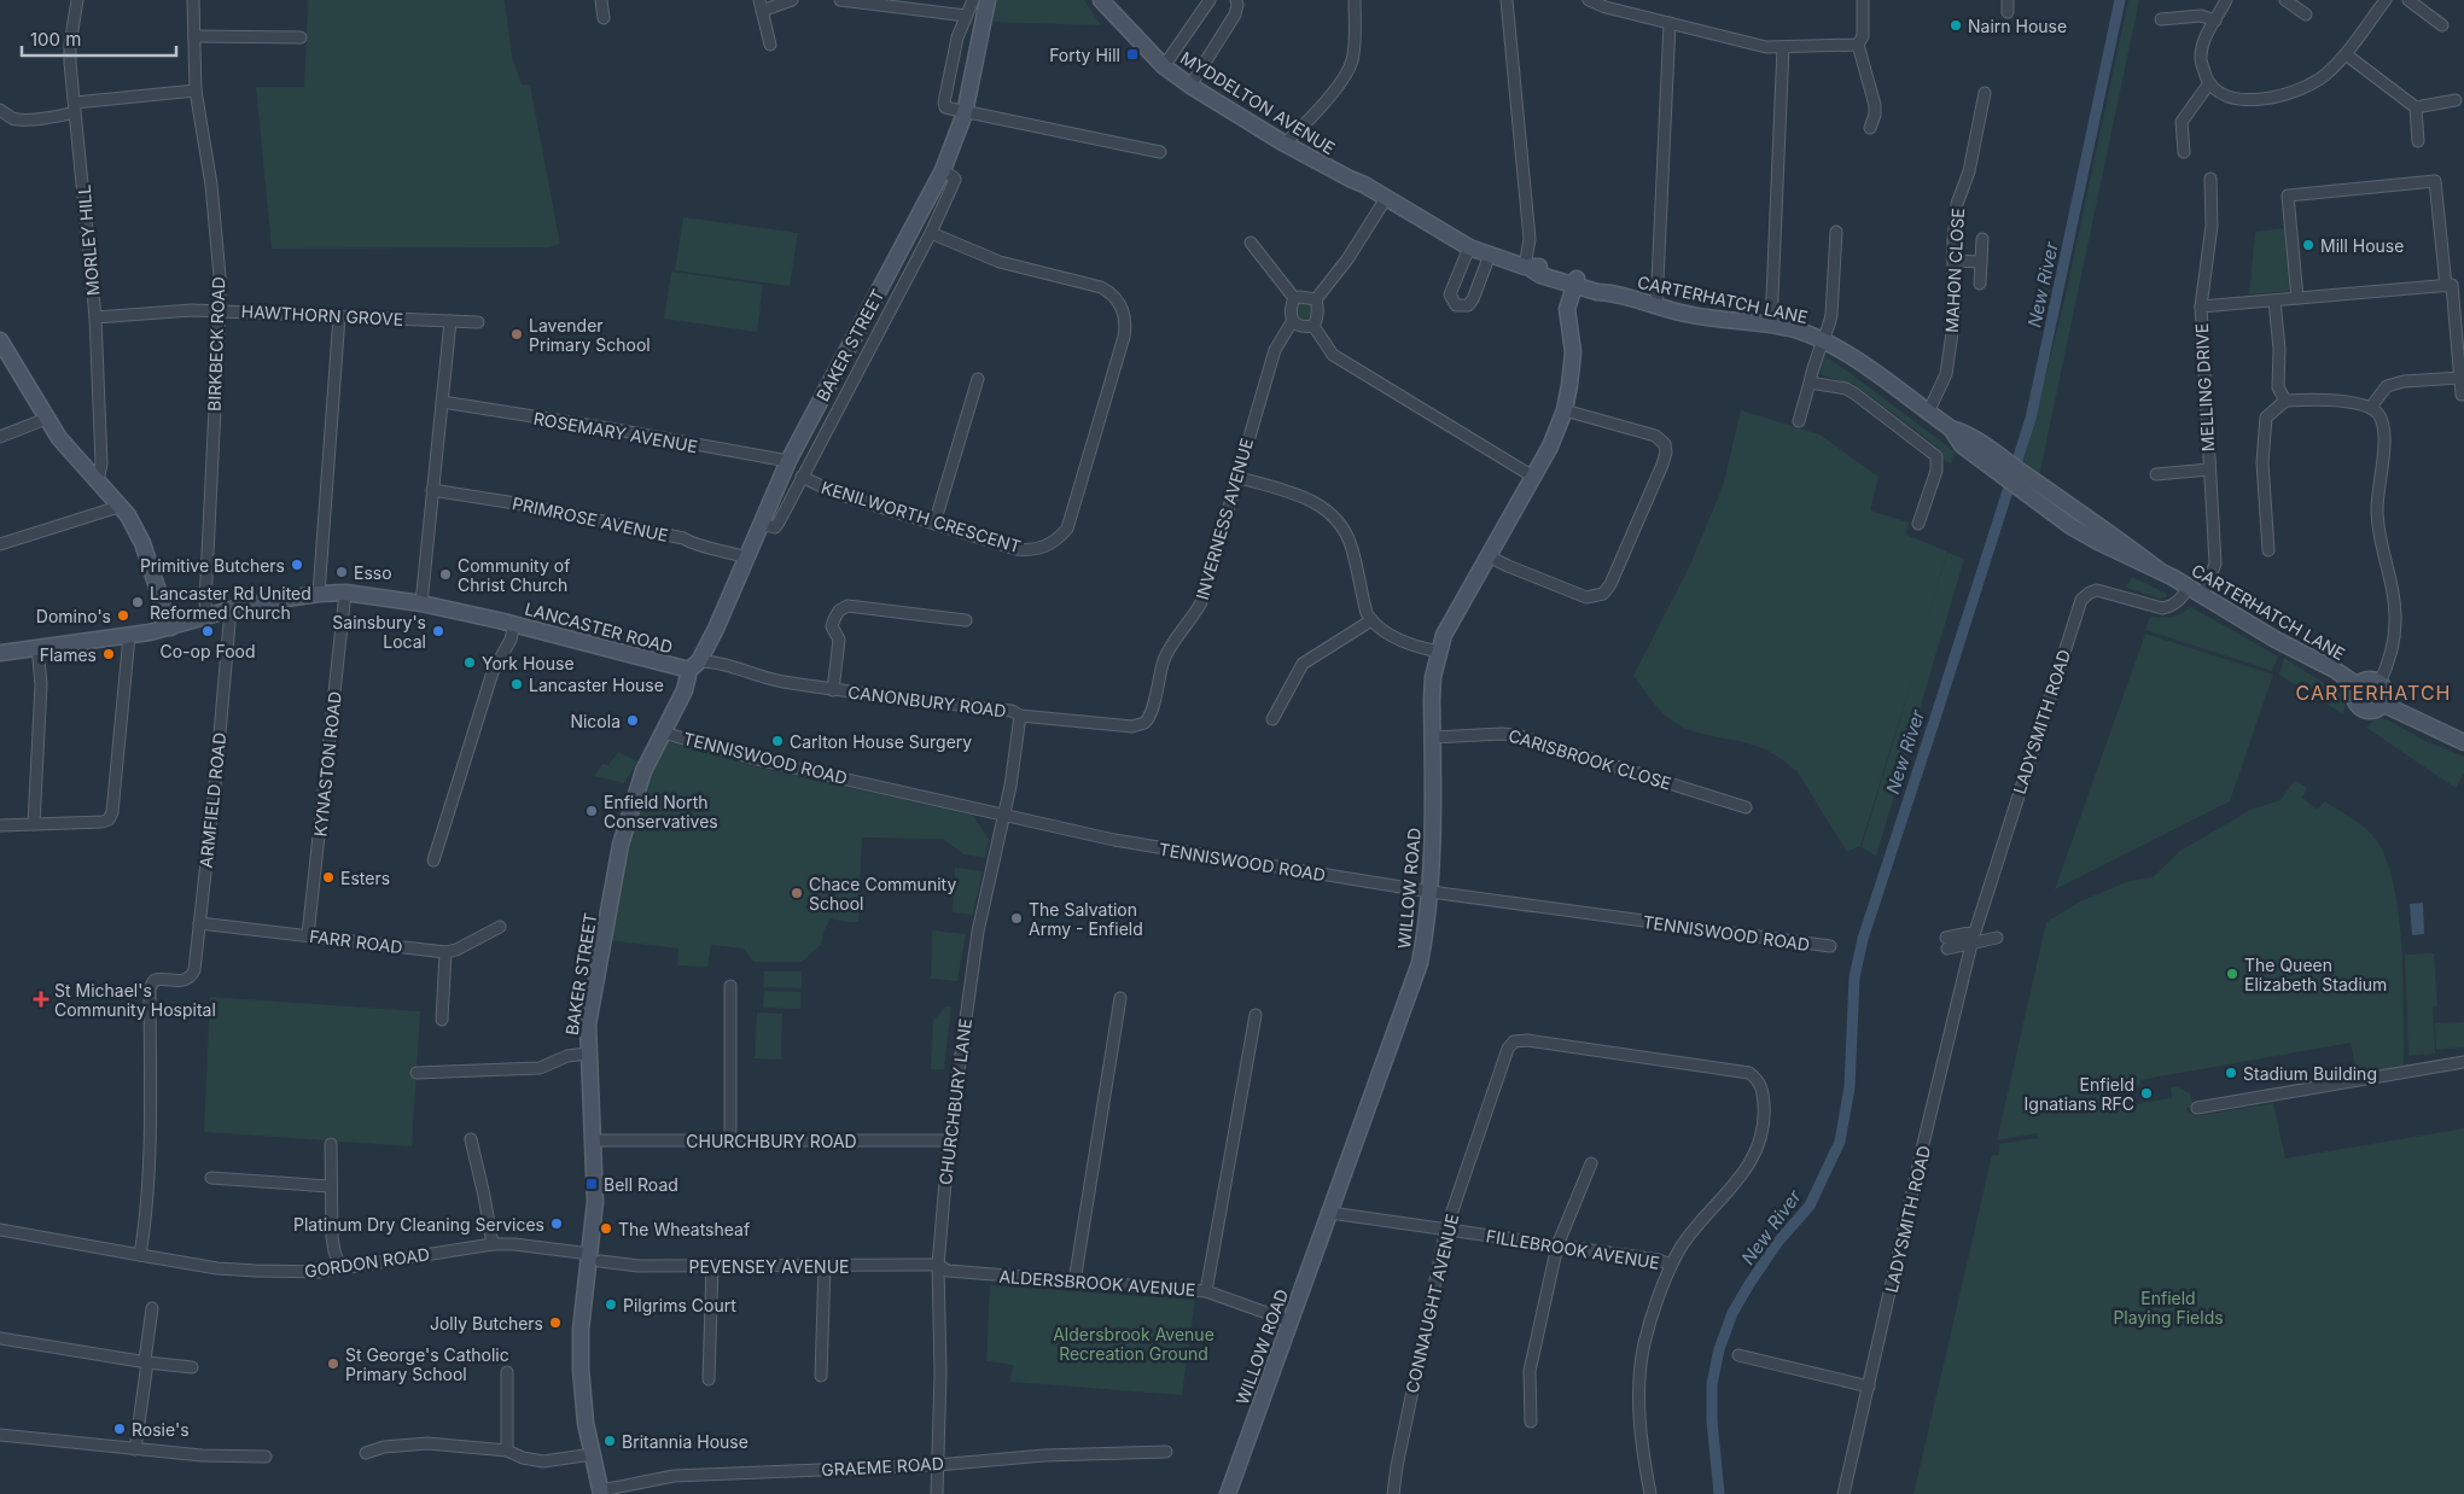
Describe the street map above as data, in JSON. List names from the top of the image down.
{
  "streets": {
    "street": [
      "MYDDELTON AVENUE",
      "MORLEY HILL",
      "MAHON CLOSE",
      "CARTERHATCH LANE",
      "HAWTHORN GROVE",
      "BIRKBECK ROAD",
      "BAKER STREET",
      "MELLING DRIVE",
      "ROSEMARY AVENUE",
      "KENILWORTH CRESCENT",
      "PRIMROSE AVENUE",
      "INVERNESS AVENUE",
      "LANCASTER ROAD",
      "CANONBURY ROAD",
      "LADYSMITH ROAD",
      "TENNISWOOD ROAD",
      "CARISBROOK CLOSE",
      "KYNASTON ROAD",
      "ARMFIELD ROAD",
      "WILLOW ROAD",
      "FARR ROAD",
      "CHURCHBURY LANE",
      "CHURCHBURY ROAD",
      "FILLEBROOK AVENUE",
      "GORDON ROAD",
      "PEVENSEY AVENUE",
      "ALDERSBROOK AVENUE",
      "CONNAUGHT AVENUE",
      "GRAEME ROAD"
    ]
  },
  "crossings": [
    ["MYDDELTON AVENUE", "CARTERHATCH LANE"],
    ["MORLEY HILL", "HAWTHORN GROVE"],
    ["MAHON CLOSE", "CARTERHATCH LANE"],
    ["CARTERHATCH LANE", "MELLING DRIVE"],
    ["CARTERHATCH LANE", "LADYSMITH ROAD"],
    ["CARTERHATCH LANE", "WILLOW ROAD"],
    ["HAWTHORN GROVE", "BIRKBECK ROAD"],
    ["BIRKBECK ROAD", "LANCASTER ROAD"],
    ["BAKER STREET", "ROSEMARY AVENUE"],
    ["BAKER STREET", "KENILWORTH CRESCENT"],
    ["BAKER STREET", "PRIMROSE AVENUE"],
    ["BAKER STREET", "LANCASTER ROAD"],
    ["BAKER STREET", "CANONBURY ROAD"],
    ["BAKER STREET", "TENNISWOOD ROAD"],
    ["BAKER STREET", "CHURCHBURY ROAD"],
    ["BAKER STREET", "GORDON ROAD"],
    ["BAKER STREET", "PEVENSEY AVENUE"],
    ["BAKER STREET", "GRAEME ROAD"],
    ["INVERNESS AVENUE", "CANONBURY ROAD"],
    ["LANCASTER ROAD", "CANONBURY ROAD"],
    ["LANCASTER ROAD", "KYNASTON ROAD"],
    ["LANCASTER ROAD", "ARMFIELD ROAD"],
    ["CANONBURY ROAD", "CHURCHBURY LANE"],
    ["TENNISWOOD ROAD", "WILLOW ROAD"],
    ["TENNISWOOD ROAD", "CHURCHBURY LANE"],
    ["CARISBROOK CLOSE", "WILLOW ROAD"],
    ["KYNASTON ROAD", "FARR ROAD"],
    ["ARMFIELD ROAD", "FARR ROAD"],
    ["ARMFIELD ROAD", "GORDON ROAD"],
    ["WILLOW ROAD", "FILLEBROOK AVENUE"],
    ["WILLOW ROAD", "ALDERSBROOK AVENUE"],
    ["CHURCHBURY LANE", "CHURCHBURY ROAD"],
    ["CHURCHBURY LANE", "PEVENSEY AVENUE"],
    ["CHURCHBURY LANE", "ALDERSBROOK AVENUE"],
    ["CHURCHBURY LANE", "GRAEME ROAD"],
    ["FILLEBROOK AVENUE", "CONNAUGHT AVENUE"],
    ["GORDON ROAD", "PEVENSEY AVENUE"],
    ["PEVENSEY AVENUE", "ALDERSBROOK AVENUE"]
  ],
  "districts": ["CARTERHATCH"],
  "water": ["New River"],
  "parks": ["Enfield Playing Fields", "Aldersbrook Avenue Recreation Ground"],
  "places": {
    "other": [
      "Nairn House",
      "Mill House",
      "Lavender Primary School",
      "Primitive Butchers",
      "Esso",
      "Community of Christ Church",
      "Lancaster Rd United Reformed Church",
      "Domino's",
      "Co-op Food",
      "Sainsbury's Local",
      "Flames",
      "York House",
      "Lancaster House",
      "Nicola",
      "Carlton House Surgery",
      "Enfield North Conservatives",
      "Esters",
      "Chace Community School",
      "The Salvation Army - Enfield",
      "The Queen Elizabeth Stadium",
      "Stadium Building",
      "Enfield Ignatians RFC",
      "Platinum Dry Cleaning Services",
      "The Wheatsheaf",
      "Pilgrims Court",
      "Jolly Butchers",
      "St George's Catholic Primary School",
      "Rosie's",
      "Britannia House"
    ],
    "transit": ["Forty Hill", "Bell Road"],
    "health": ["St Michael's Community Hospital"]
  },
  "scale_bar": "100 m"
}
